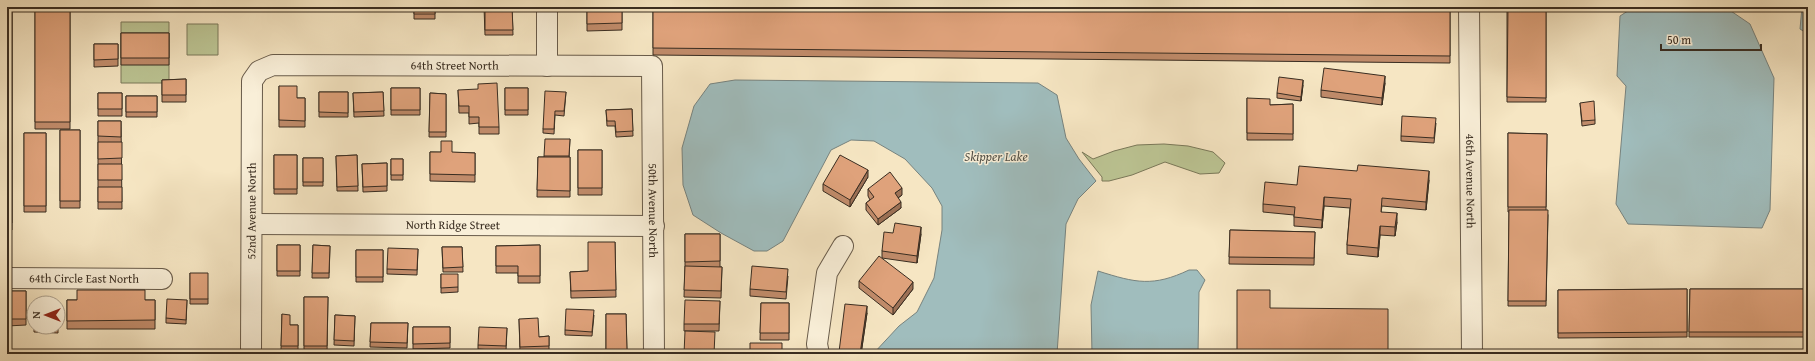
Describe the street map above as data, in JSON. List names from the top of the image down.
{
  "streets": {
    "street": [
      "64th Street North",
      "46th Avenue North",
      "50th Avenue North",
      "52nd Avenue North",
      "North Ridge Street",
      "64th Circle East North"
    ]
  },
  "crossings": [
    ["64th Street North", "50th Avenue North"],
    ["64th Street North", "52nd Avenue North"],
    ["50th Avenue North", "North Ridge Street"],
    ["52nd Avenue North", "North Ridge Street"]
  ],
  "water": ["Skipper Lake"],
  "scale_bar": "50 m",
  "north": "left"
}
